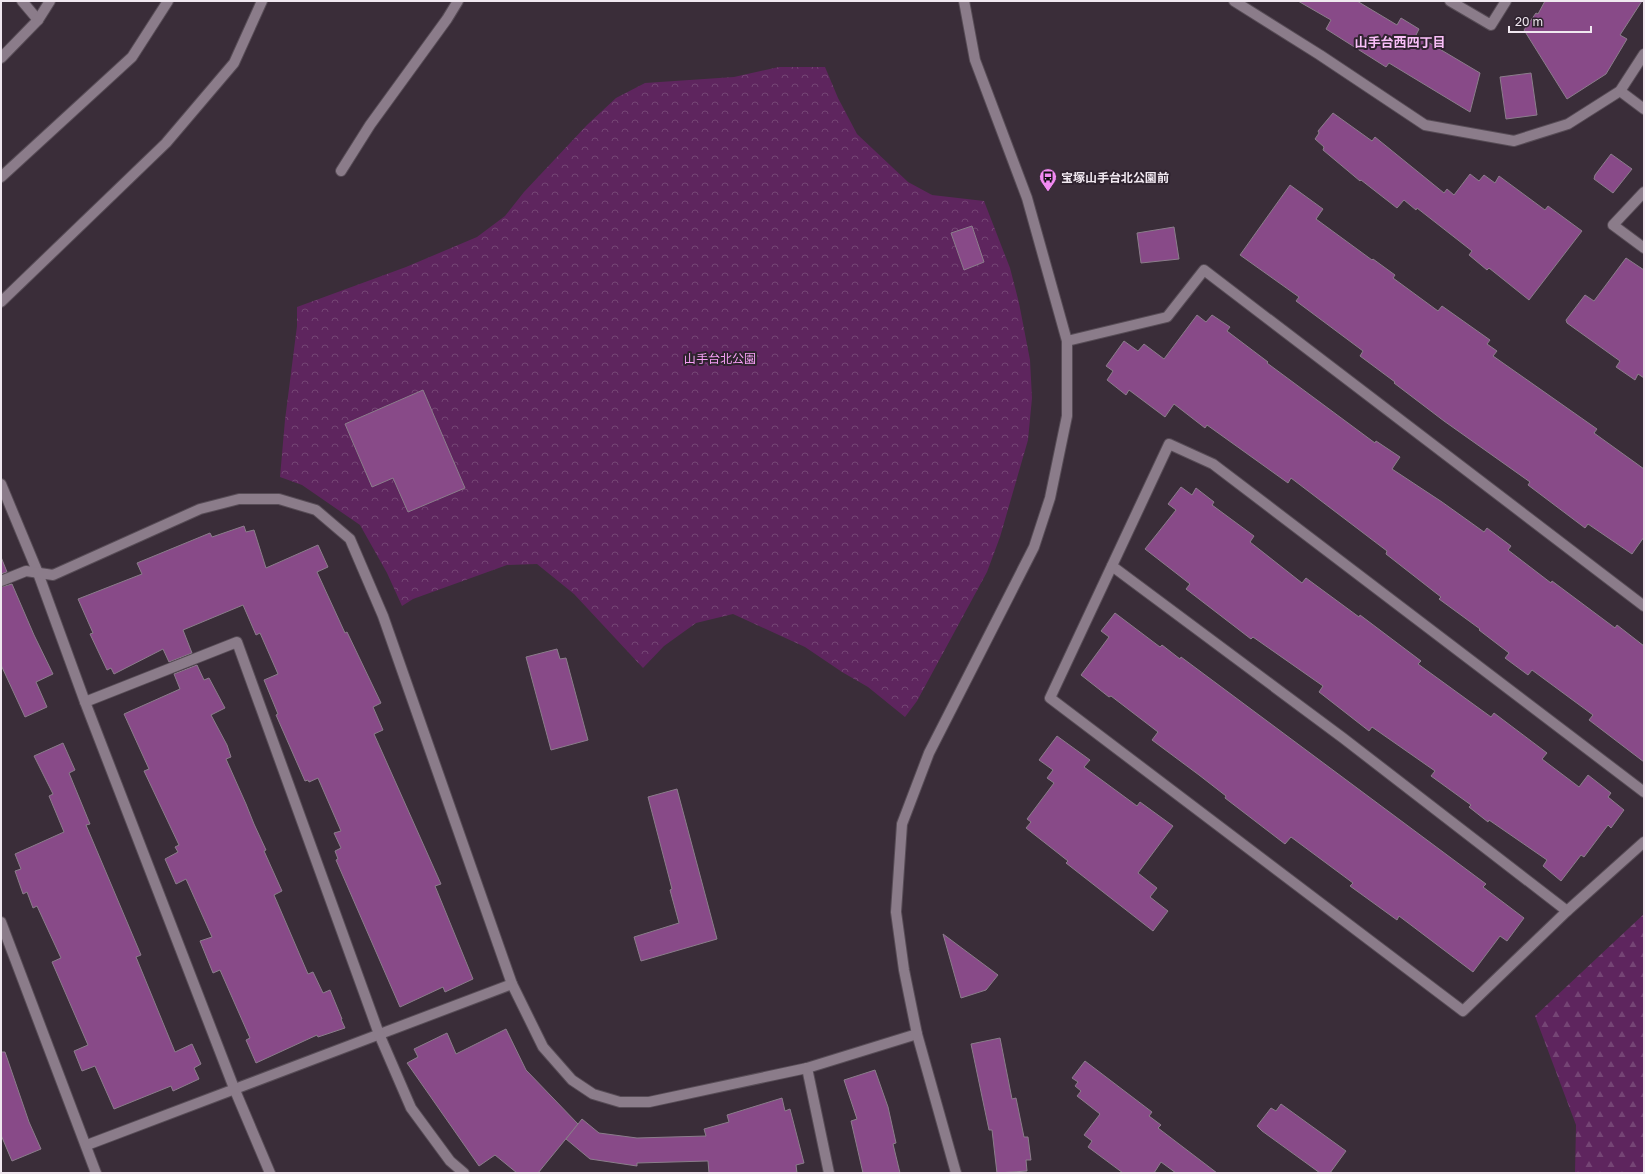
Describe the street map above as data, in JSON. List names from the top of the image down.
{
  "districts": ["山手台西四丁目"],
  "parks": ["山手台北公園"],
  "places": {
    "bus stop": ["宝塚山手台北公園前"]
  },
  "scale_bar": "20 m"
}
